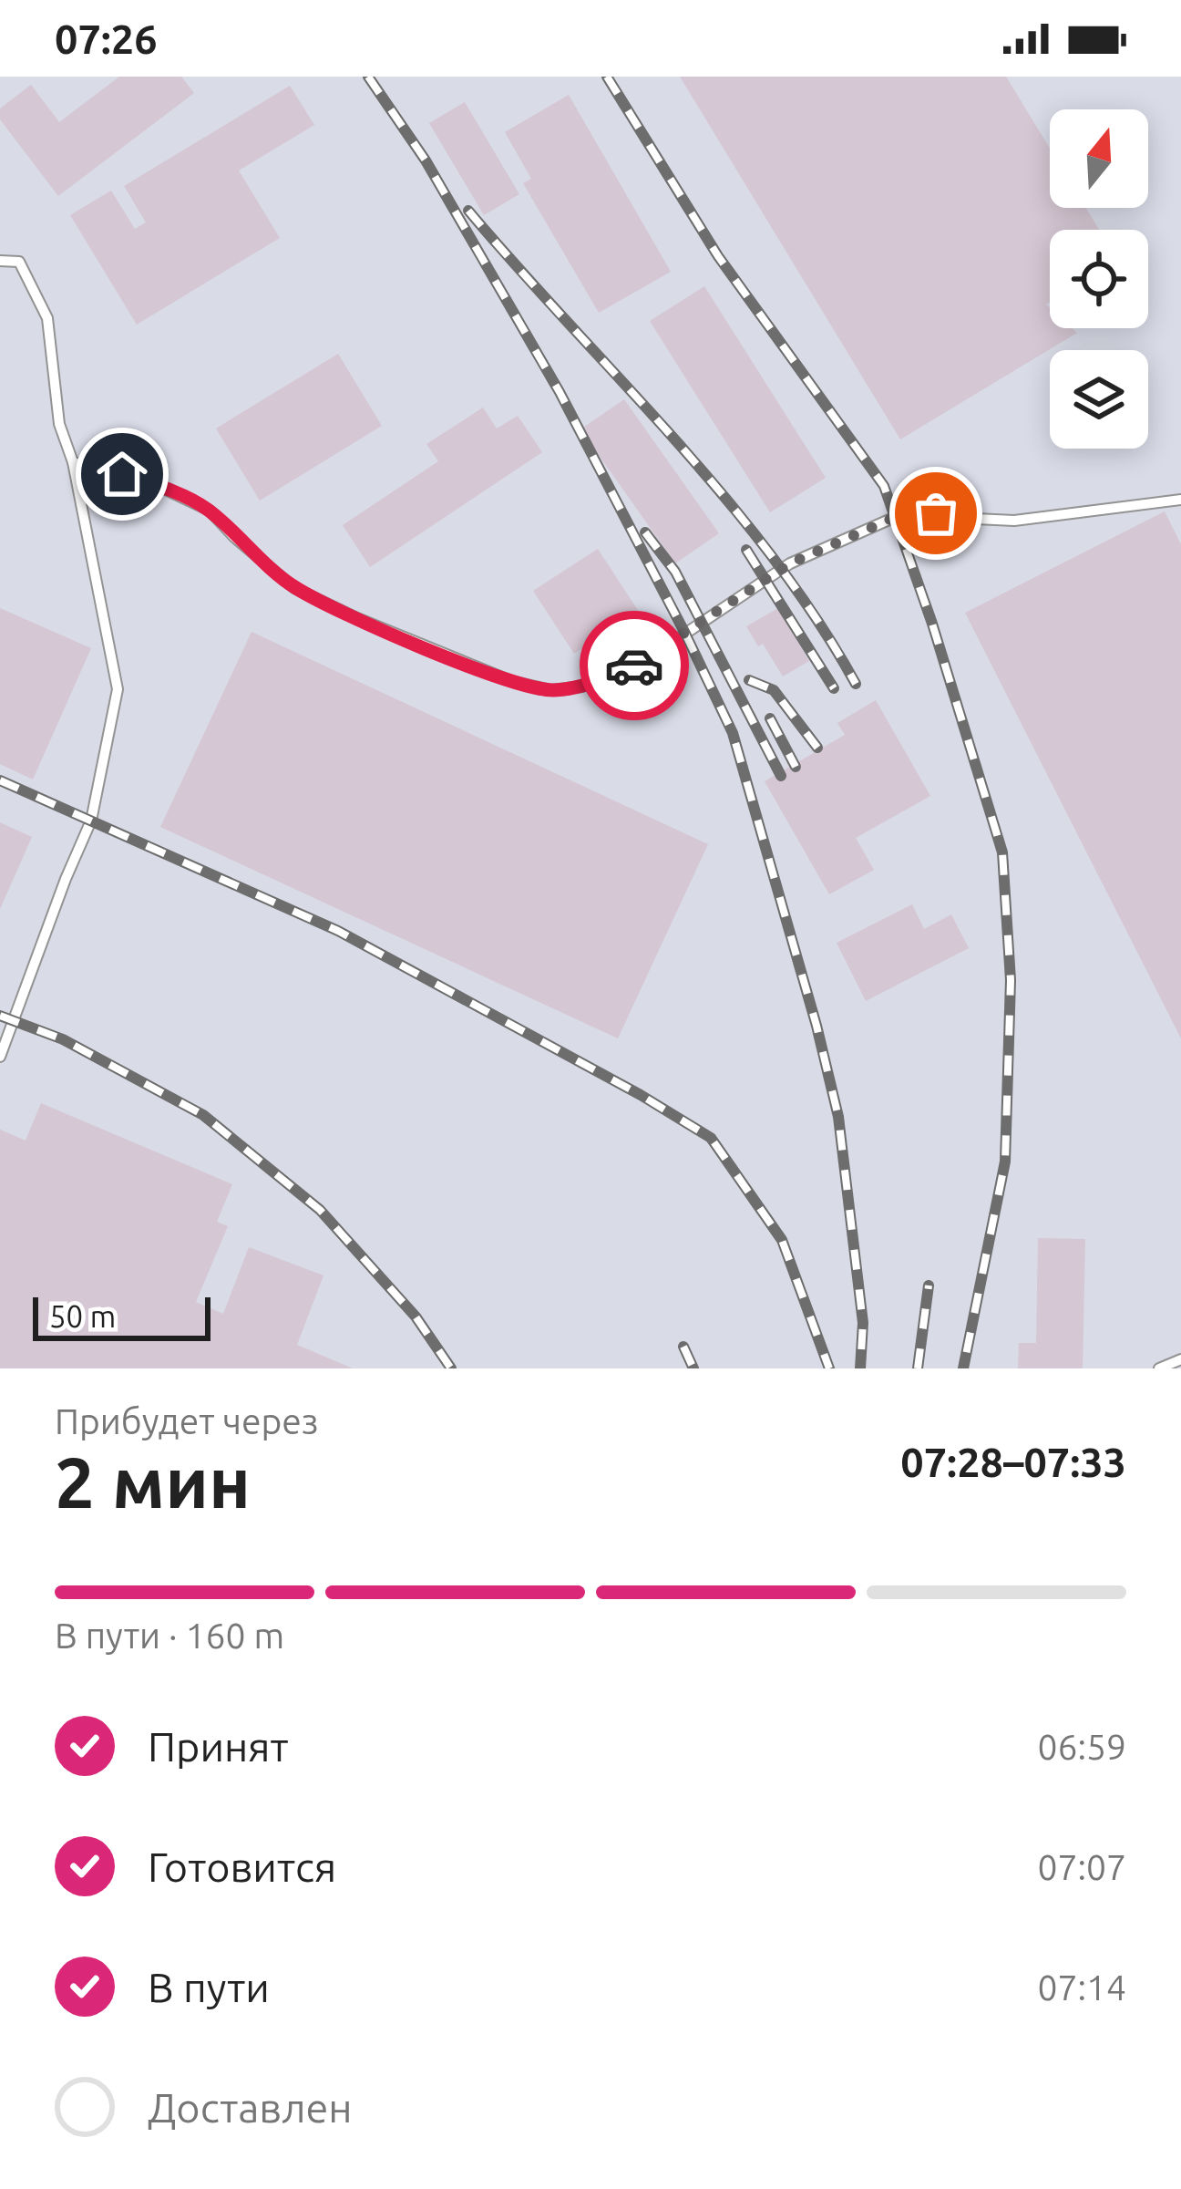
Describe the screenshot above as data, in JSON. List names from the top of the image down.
{
  "scale_bar": "50 m",
  "north": "top",
  "page": {
    "status": "07:26",
    "scale": "50 m",
    "heading": ["2 мин", "Прибудет через", "07:28–07:33"],
    "bar": "В пути · 160 m",
    "list": [
      ["Принят", "06:59"],
      ["Готовится", "07:07"],
      ["В пути", "07:14"],
      "Доставлен"
    ]
  }
}
